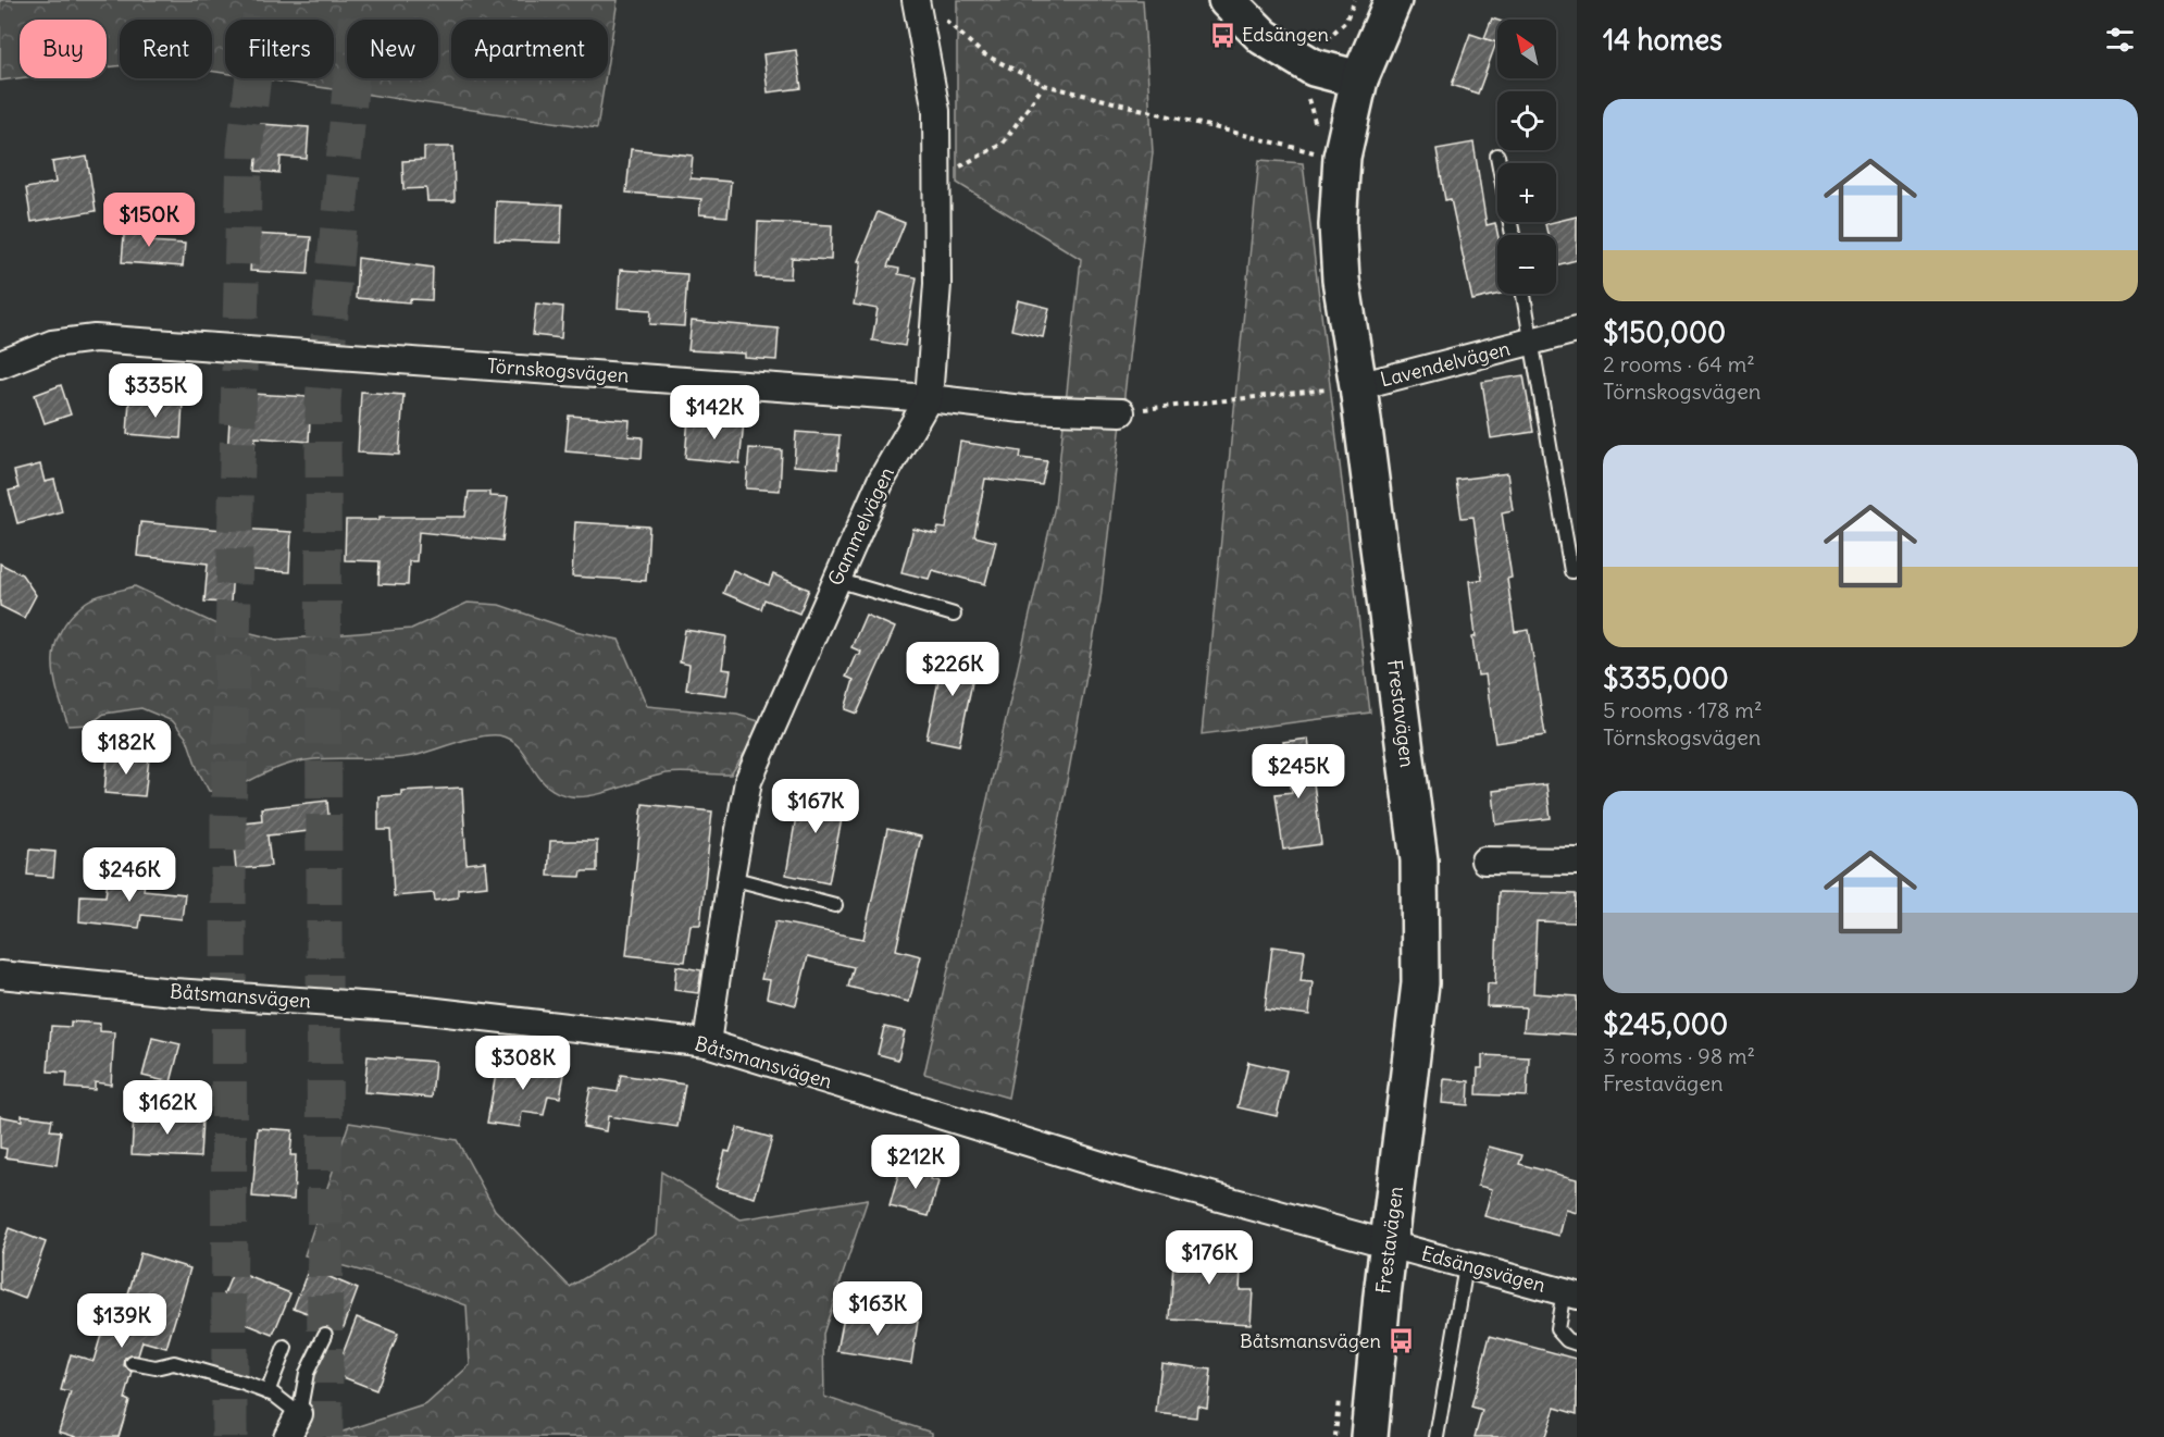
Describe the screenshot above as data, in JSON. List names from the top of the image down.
{
  "streets": {
    "street": [
      "Lavendelvägen",
      "Törnskogsvägen",
      "Gammelvägen",
      "Frestavägen",
      "Båtsmansvägen",
      "Edsängsvägen"
    ]
  },
  "crossings": [
    ["Lavendelvägen", "Frestavägen"],
    ["Törnskogsvägen", "Gammelvägen"],
    ["Gammelvägen", "Båtsmansvägen"],
    ["Frestavägen", "Båtsmansvägen"],
    ["Frestavägen", "Edsängsvägen"],
    ["Båtsmansvägen", "Edsängsvägen"]
  ],
  "places": {
    "bus stop": ["Edsängen", "Båtsmansvägen"]
  },
  "north": "top left",
  "page": {
    "heading": "14 homes",
    "map_buttons": ["+", "−"],
    "chip": [
      "Buy",
      "Rent",
      "Filters",
      "New",
      "Apartment"
    ],
    "list": [
      {
        "name": "$150,000",
        "note": "2 rooms · 64 m² · Törnskogsvägen"
      },
      {
        "name": "$335,000",
        "note": "5 rooms · 178 m² · Törnskogsvägen"
      },
      {
        "name": "$245,000",
        "note": "3 rooms · 98 m² · Frestavägen"
      }
    ],
    "price": [
      "$150K",
      "$335K",
      "$142K",
      "$226K",
      "$182K",
      "$245K",
      "$167K",
      "$246K",
      "$308K",
      "$162K",
      "$212K",
      "$176K",
      "$163K",
      "$139K"
    ]
  }
}
